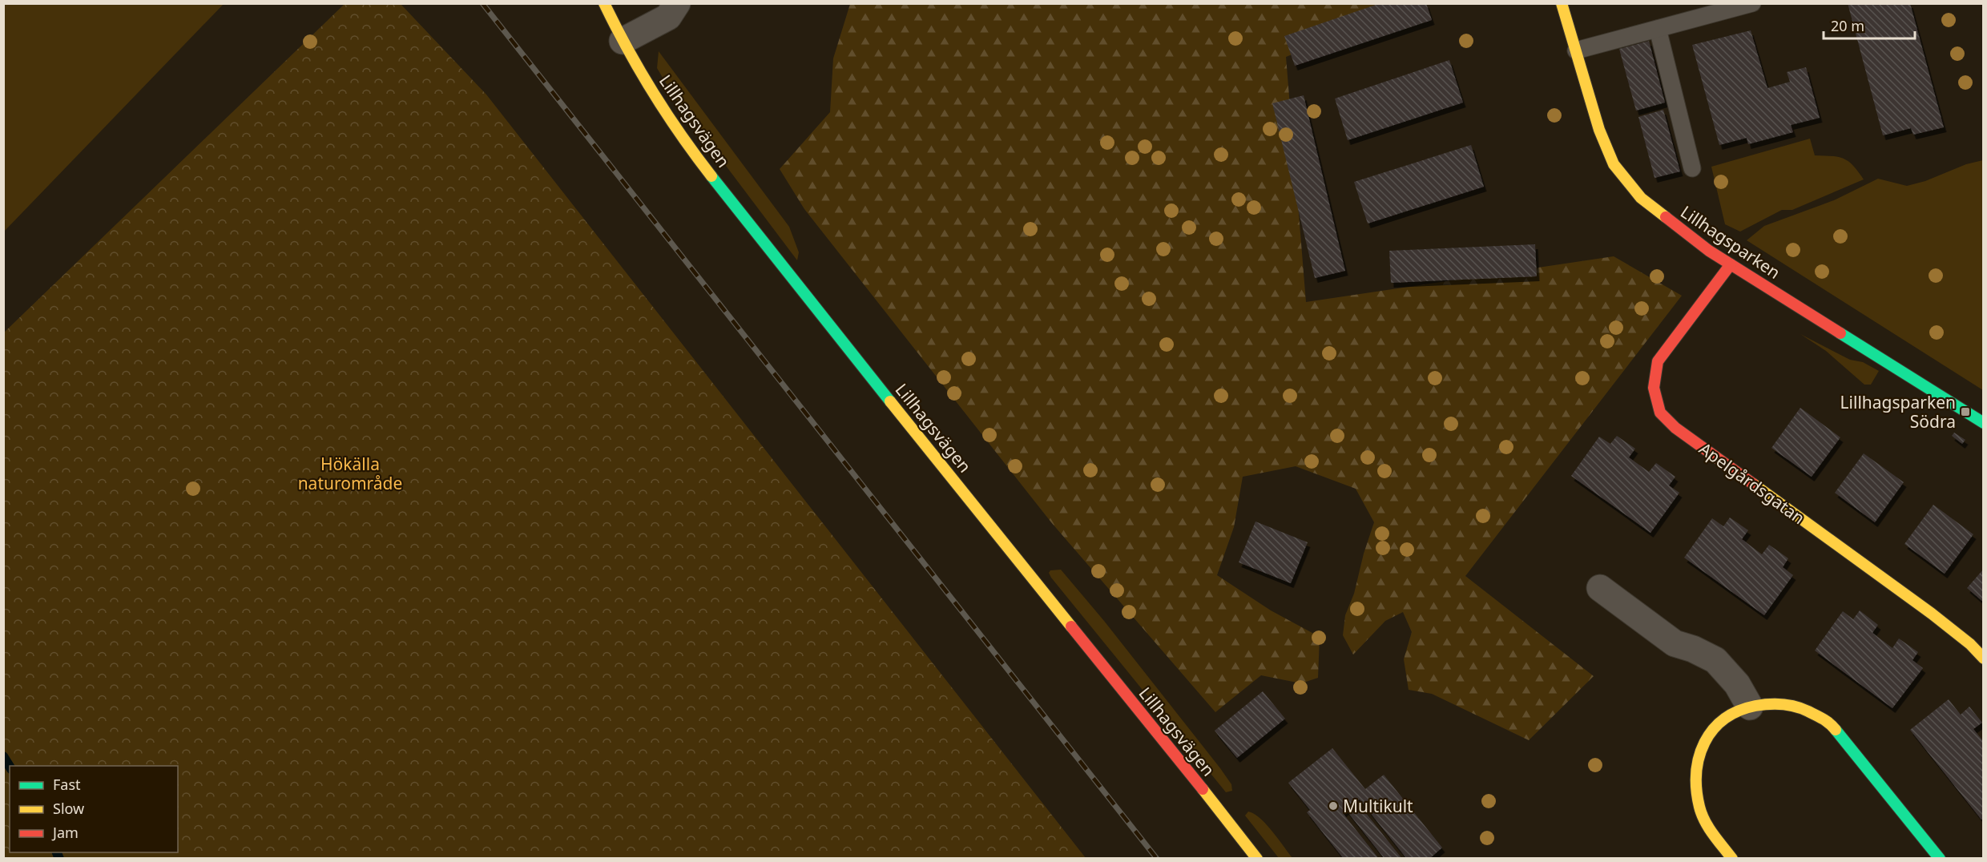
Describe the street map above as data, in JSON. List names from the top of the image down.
{
  "streets": {
    "street": ["Lillhagsvägen", "Lillhagsparken", "Apelgårdsgatan"]
  },
  "crossings": [
    ["Lillhagsparken", "Apelgårdsgatan"]
  ],
  "parks": ["Hökälla naturområde"],
  "places": {
    "transit": ["Lillhagsparken Södra"],
    "other": ["Multikult"]
  },
  "legend": ["Fast", "Slow", "Jam"],
  "scale_bar": "20 m"
}
